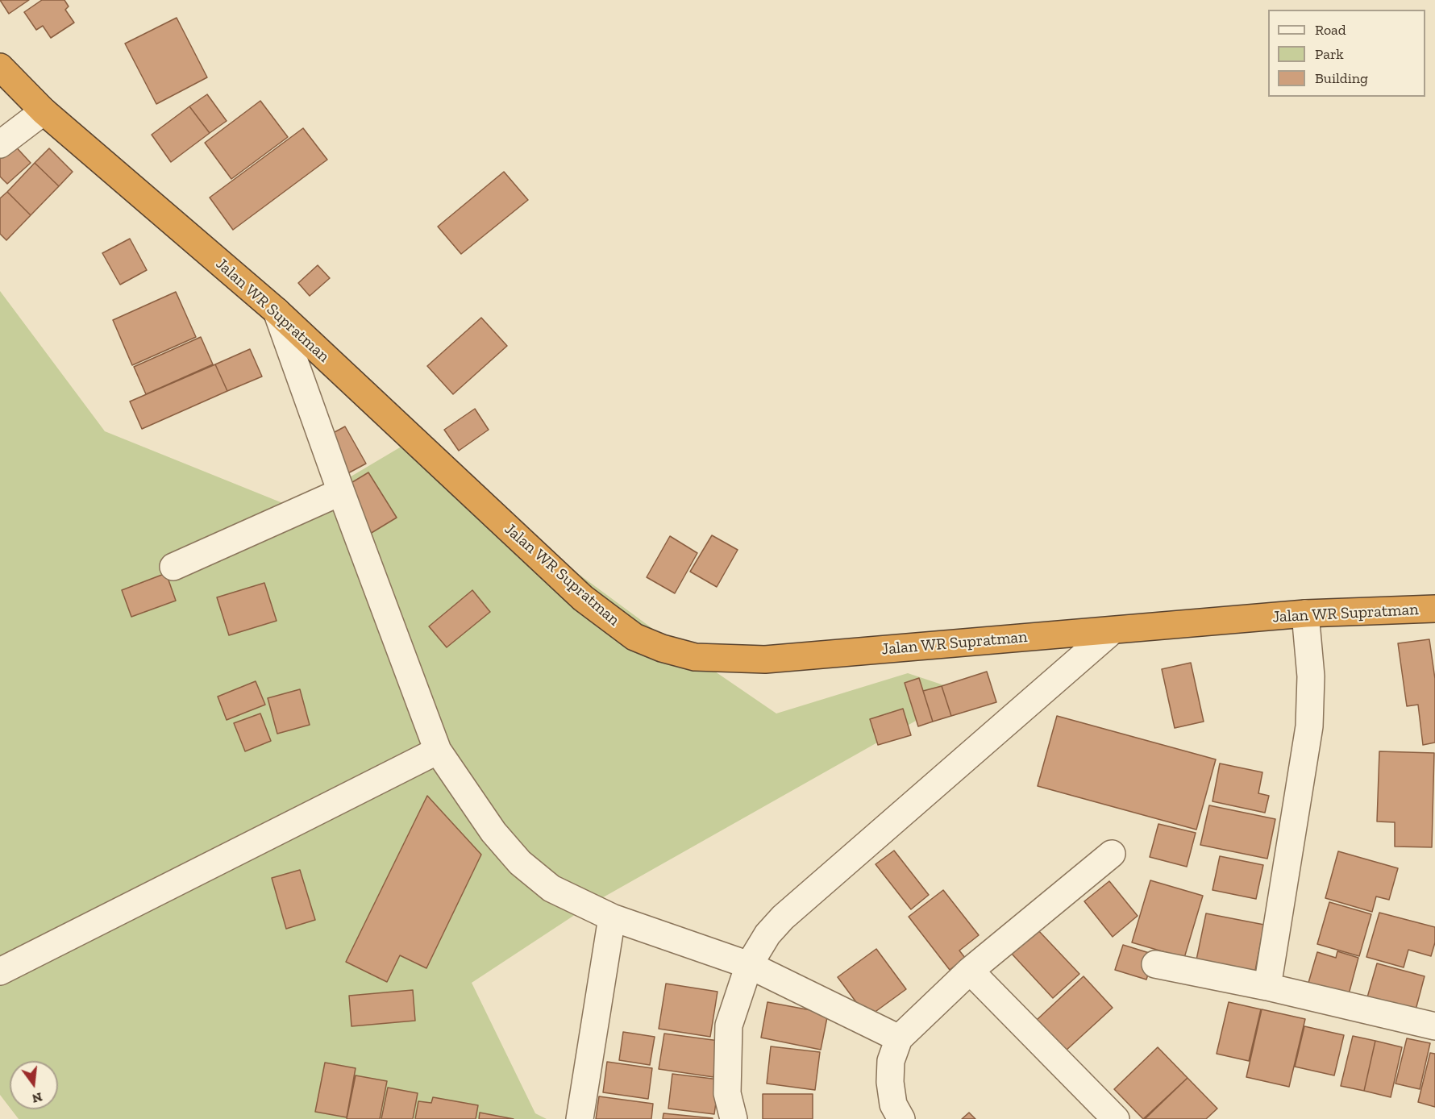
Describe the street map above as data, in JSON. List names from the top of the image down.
{
  "streets": {
    "highway": ["Jalan WR Supratman"]
  },
  "legend": ["Road", "Park", "Building"],
  "north": "bottom"
}
